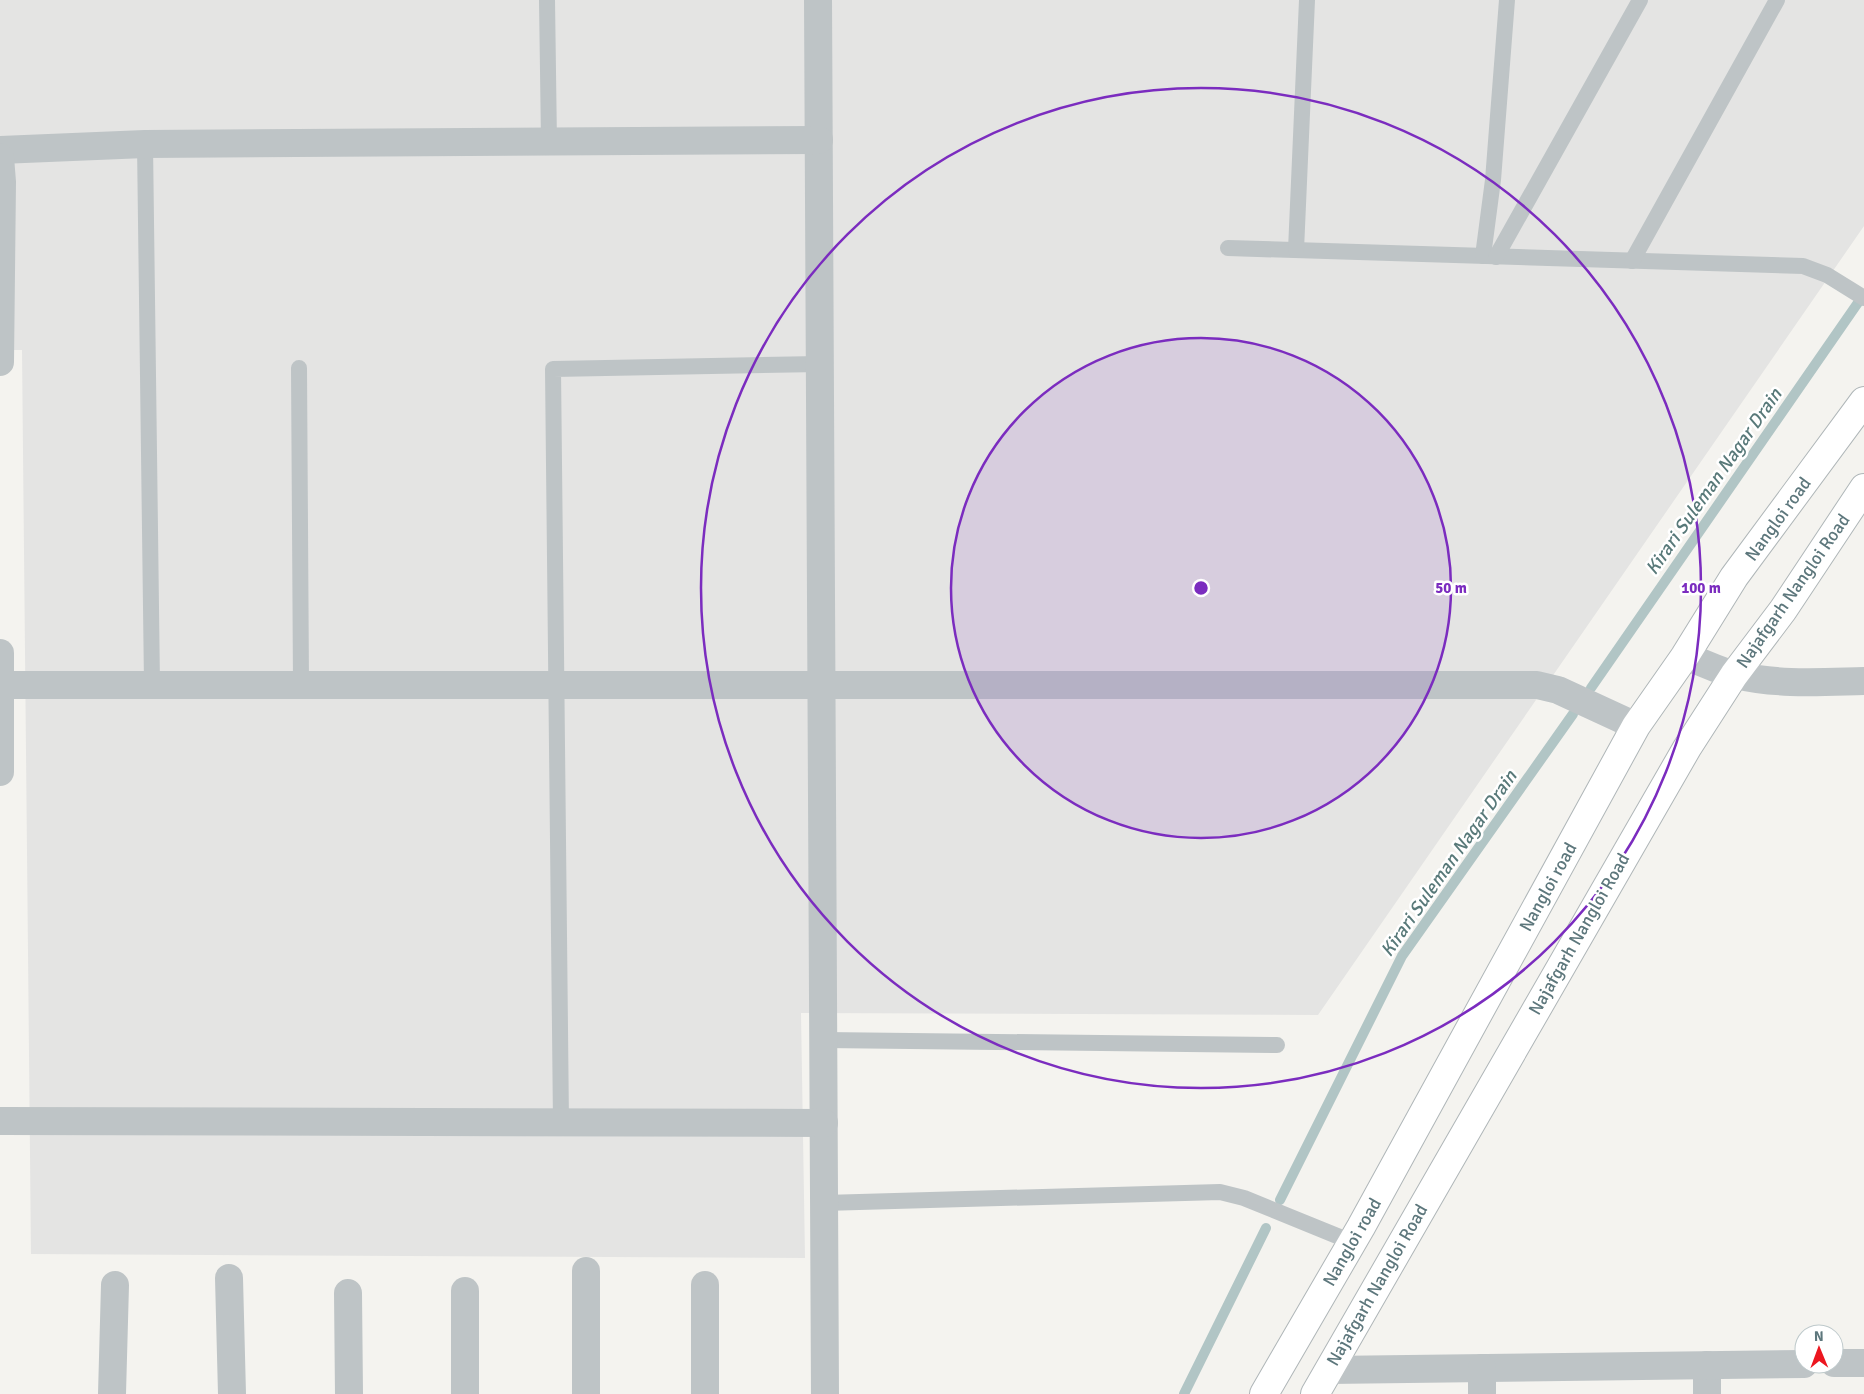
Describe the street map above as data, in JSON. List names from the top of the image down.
{
  "streets": {
    "main road": ["Nangloi road", "Najafgarh Nangloi Road"]
  },
  "water": ["Kirari Suleman Nagar Drain"],
  "north": "top",
  "rings": ["50 m", "100 m"]
}
